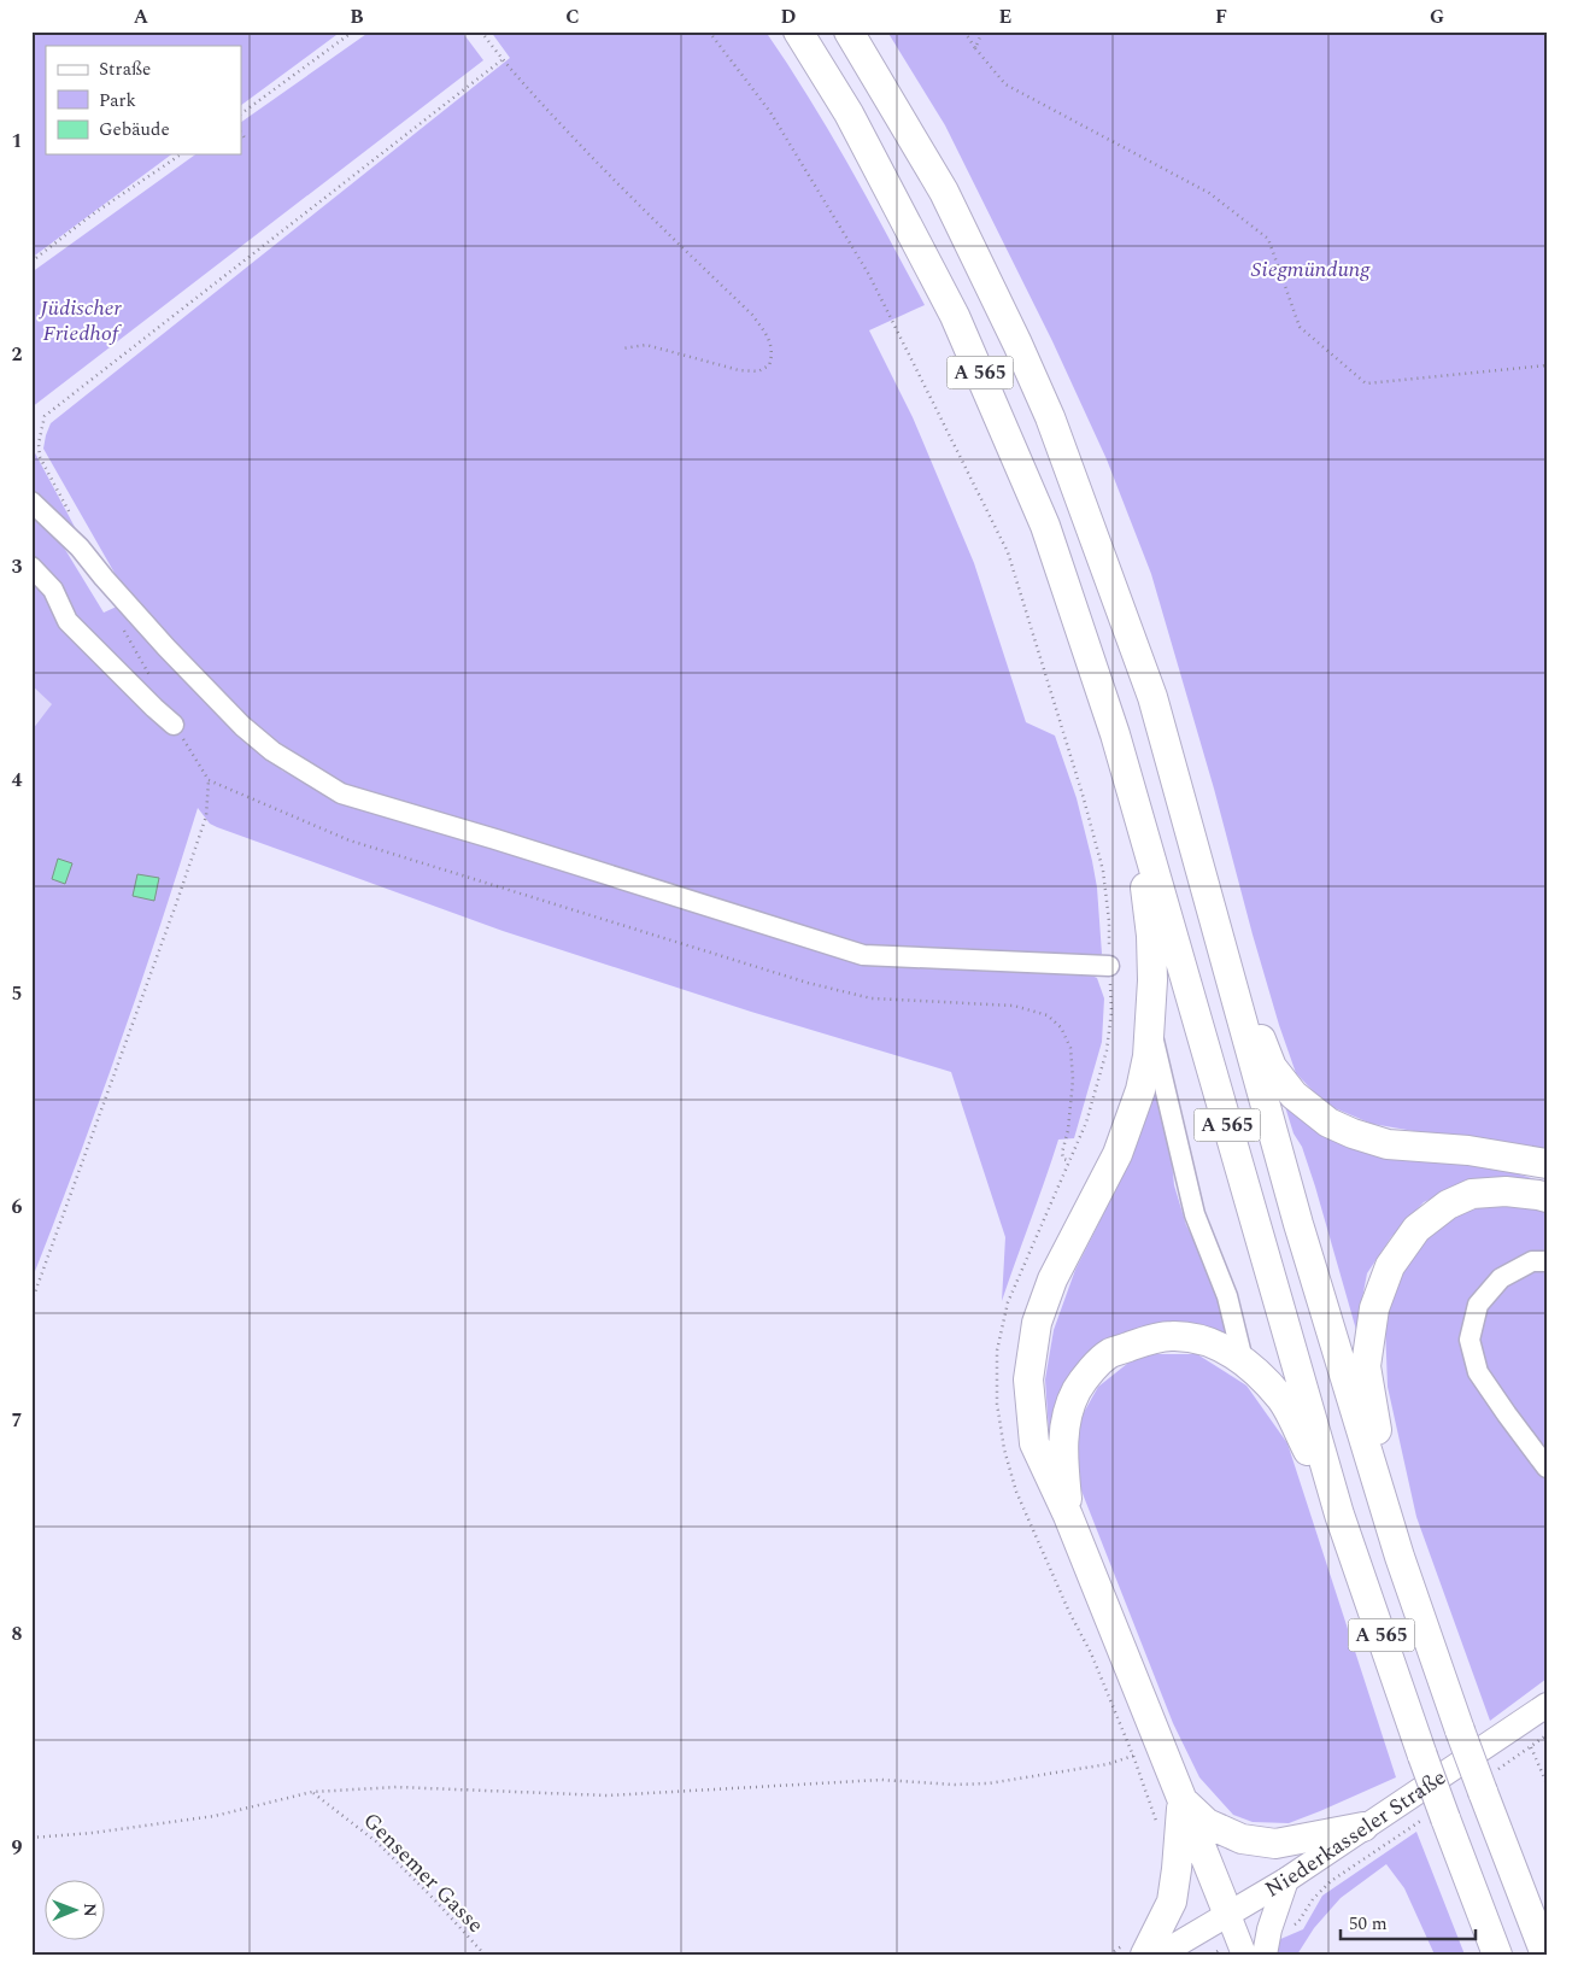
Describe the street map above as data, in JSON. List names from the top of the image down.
{
  "streets": {
    "highway": ["A 565"],
    "main road": ["Niederkasseler Straße"],
    "path": ["Gensemer Gasse"]
  },
  "parks": ["Siegmündung", "Jüdischer Friedhof"],
  "legend": ["Straße", "Park", "Gebäude"],
  "scale_bar": "50 m",
  "north": "right",
  "grid": {
    "columns": [
      "A",
      "B",
      "C",
      "D",
      "E",
      "F",
      "G"
    ],
    "rows": [
      "1",
      "2",
      "3",
      "4",
      "5",
      "6",
      "7",
      "8",
      "9"
    ]
  }
}
